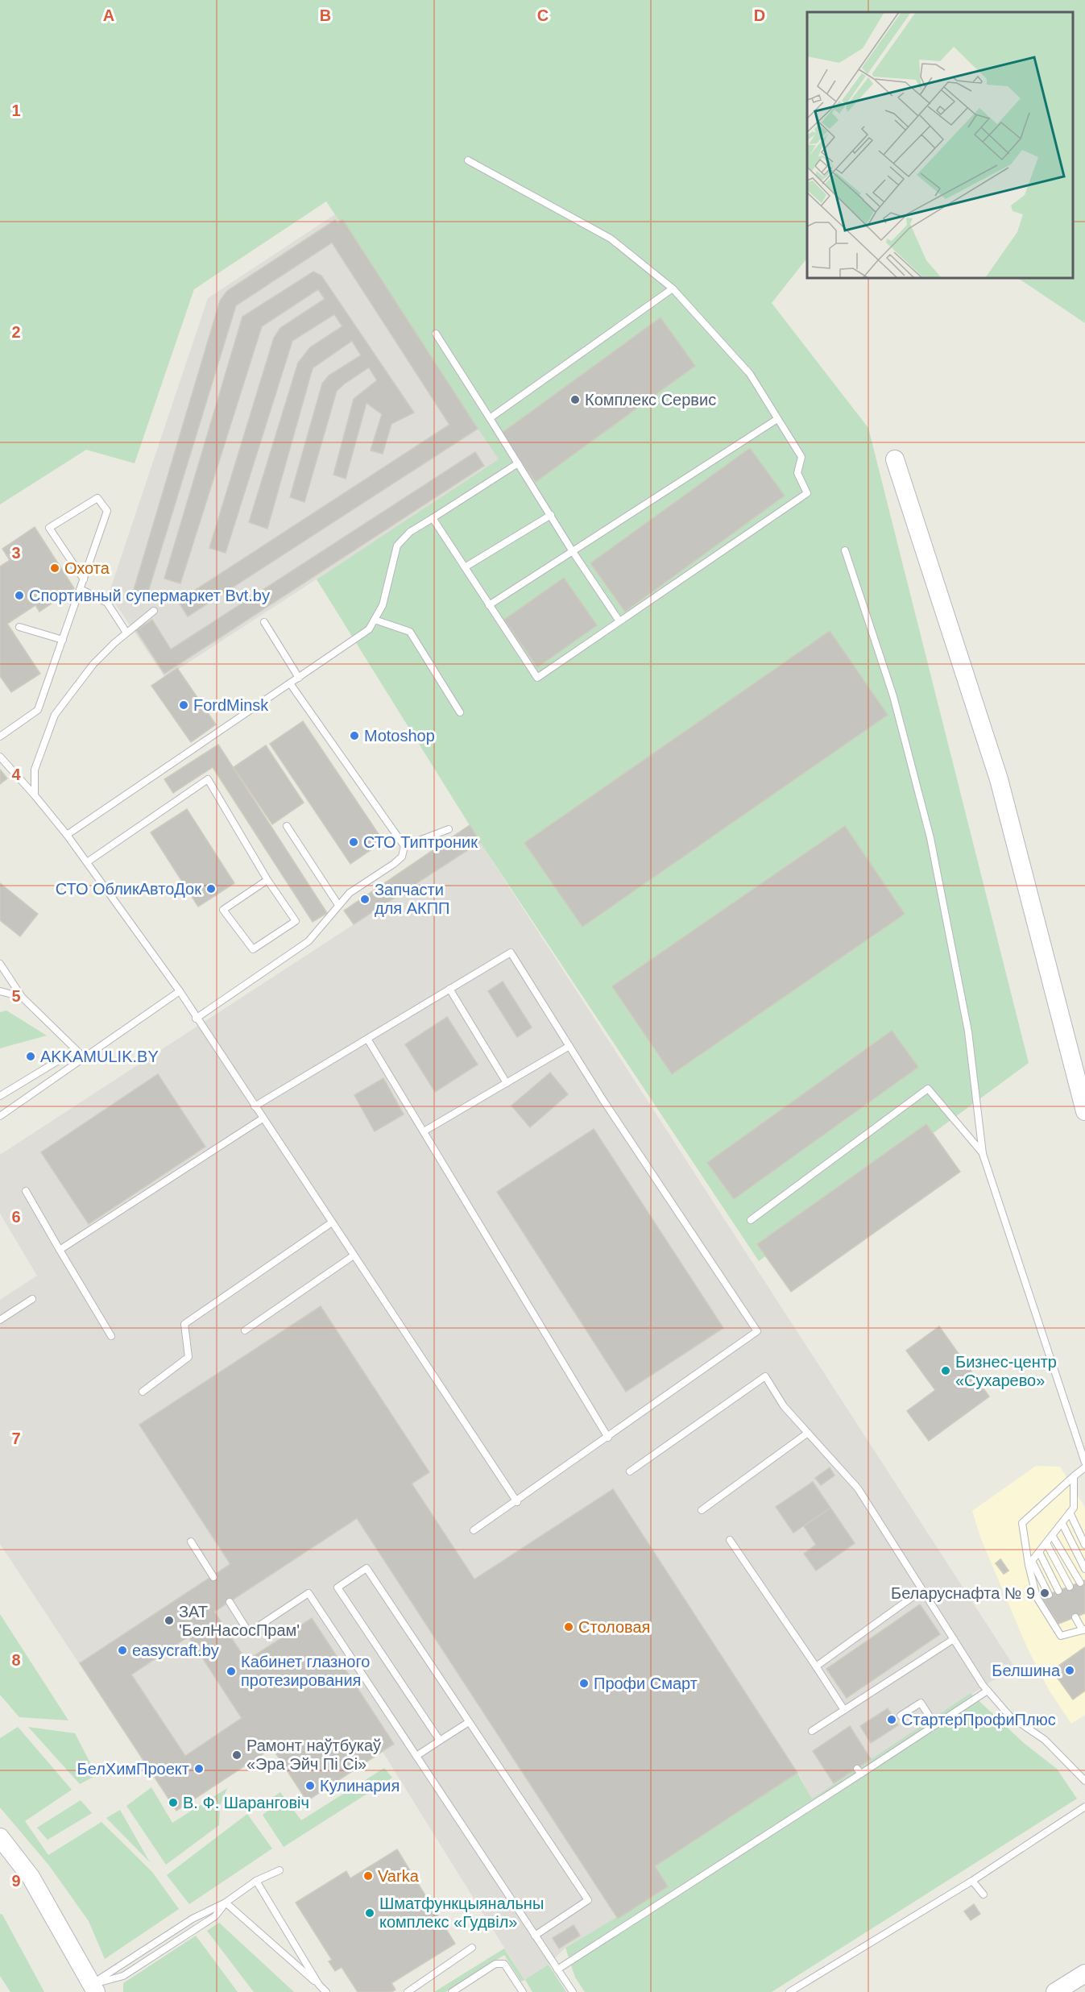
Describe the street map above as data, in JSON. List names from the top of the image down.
{
  "places": [
    "Комплекс Сервис",
    "Охота",
    "Спортивный супермаркет Bvt.by",
    "FordMinsk",
    "Motoshop",
    "СТО Типтроник",
    "СТО ОбликАвтоДок",
    "Запчасти для АКПП",
    "AKKAMULIK.BY",
    "Бизнес-центр «Сухарево»",
    "Беларуснафта № 9",
    "ЗАТ 'БелНасосПрам'",
    "Столовая",
    "easycraft.by",
    "Белшина",
    "Кабинет глазного протезирования",
    "Профи Смарт",
    "СтартерПрофиПлюс",
    "Рамонт наўтбукаў «Эра Эйч Пі Сі»",
    "БелХимПроект",
    "Кулинария",
    "В. Ф. Шаранговіч",
    "Varka",
    "Шматфункцыянальны комплекс «Гудвіл»"
  ],
  "grid": {
    "columns": [
      "A",
      "B",
      "C",
      "D"
    ],
    "rows": [
      "1",
      "2",
      "3",
      "4",
      "5",
      "6",
      "7",
      "8",
      "9"
    ]
  }
}
